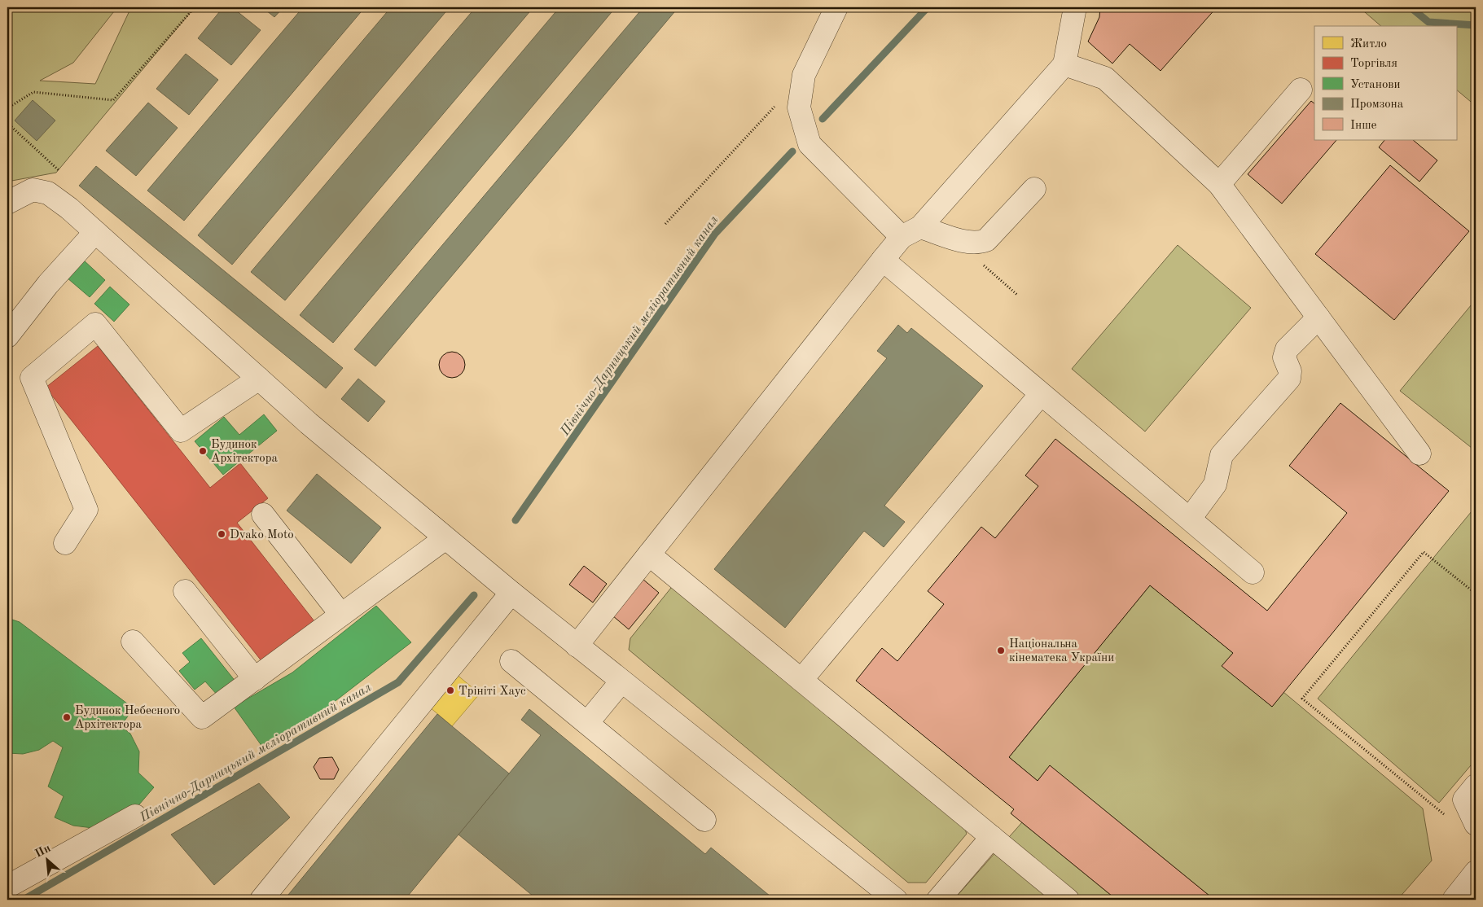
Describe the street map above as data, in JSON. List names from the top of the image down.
{
  "water": ["Північно-Дарницький меліоративний канал"],
  "places": [
    "Будинок Архітектора",
    "Dvako Moto",
    "Національна кінематека України",
    "Трініті Хаус",
    "Будинок Небесного Архітектора"
  ],
  "legend": [
    "Житло",
    "Торгівля",
    "Установи",
    "Промзона",
    "Інше"
  ],
  "north": "top left"
}
